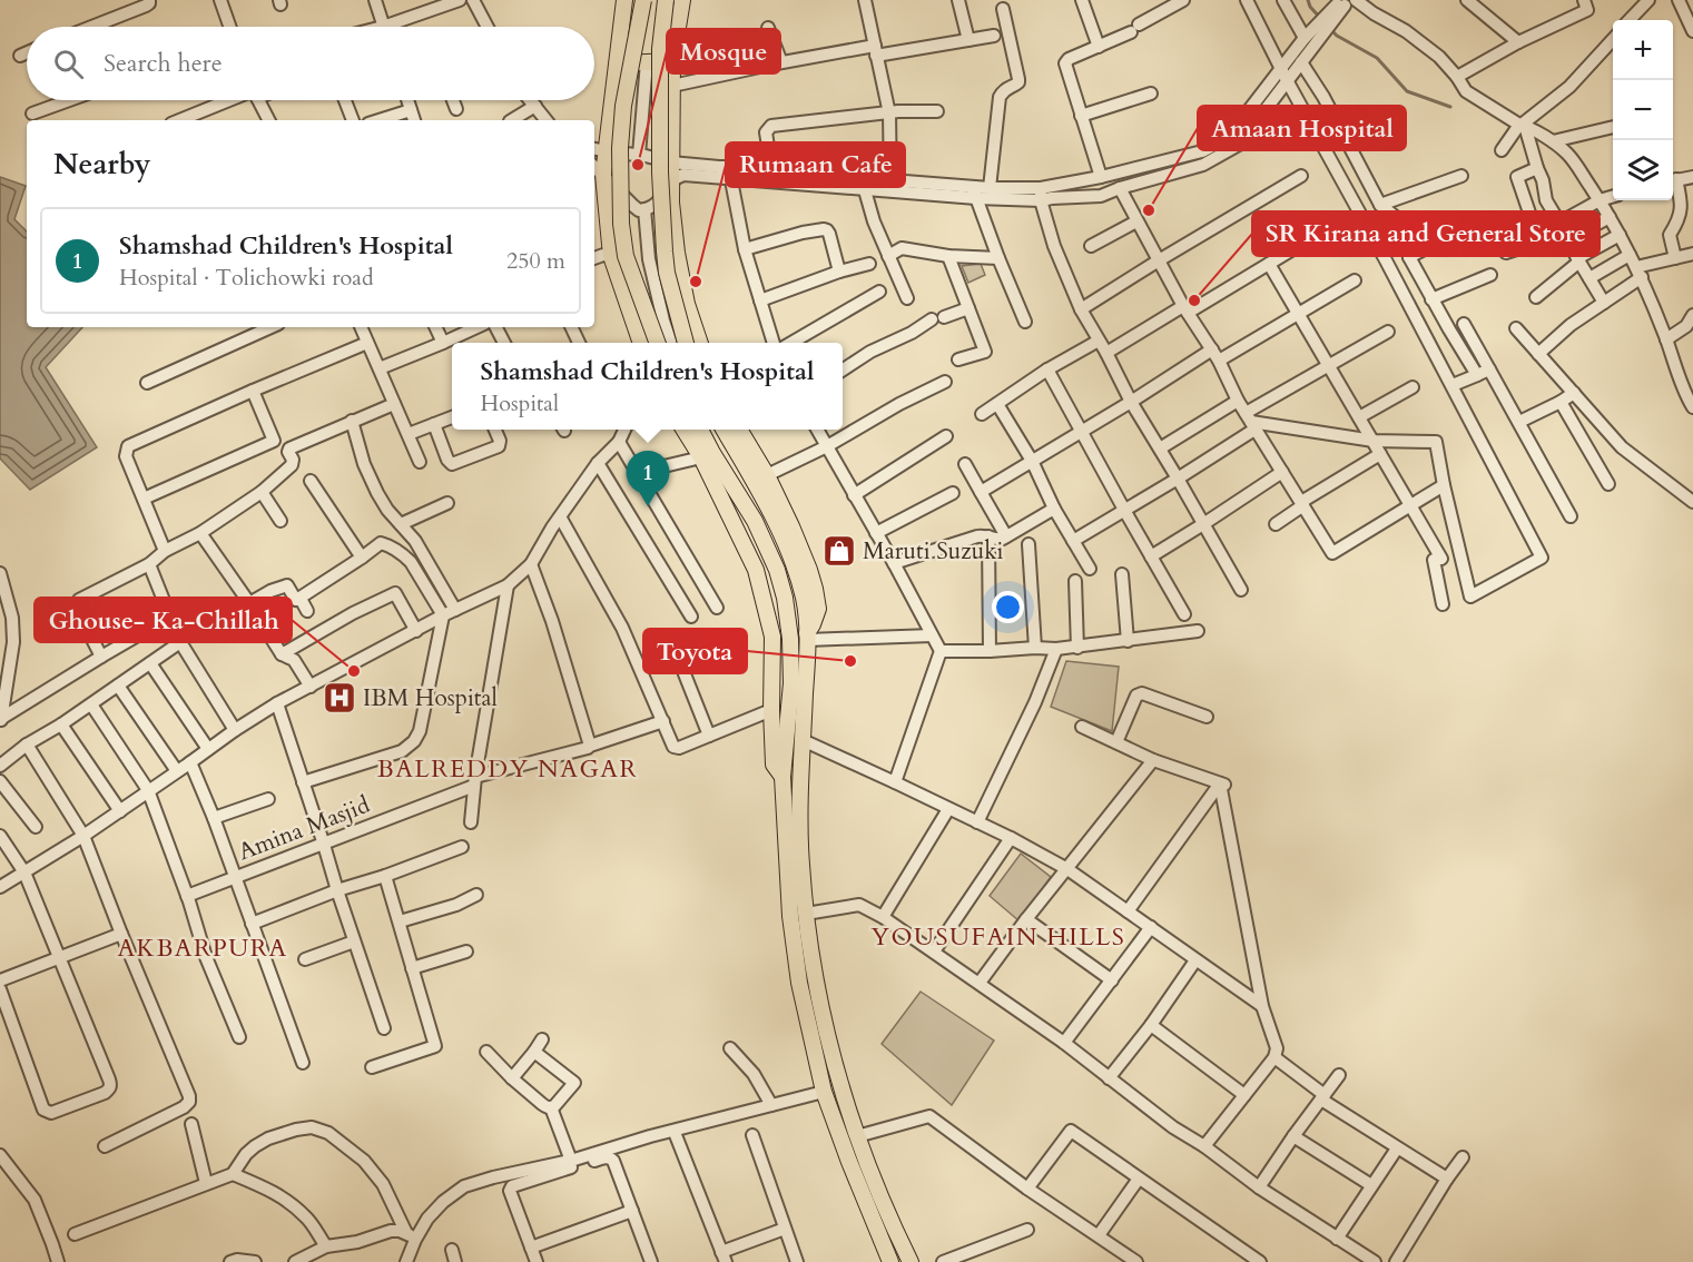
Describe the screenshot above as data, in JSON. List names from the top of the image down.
{
  "streets": {
    "street": ["Amina Masjid"]
  },
  "districts": ["BALREDDY NAGAR", "YOUSUFAIN HILLS", "AKBARPURA"],
  "places": {
    "other": [
      "Mosque",
      "Amaan Hospital",
      "Rumaan Cafe",
      "SR Kirana and General Store",
      "Toyota",
      "Ghouse- Ka-Chillah"
    ],
    "shop": ["Maruti Suzuki"],
    "hospital": ["IBM Hospital"]
  },
  "page": {
    "map_buttons": ["+", "−"],
    "search": "Search here",
    "heading": "Nearby",
    "list": [
      {
        "mark": "1",
        "name": "Shamshad Children's Hospital",
        "note": "Hospital · Tolichowki road",
        "value": "250 m"
      }
    ],
    "popup": ["Shamshad Children's Hospital", "Hospital"],
    "pins": "1"
  }
}
